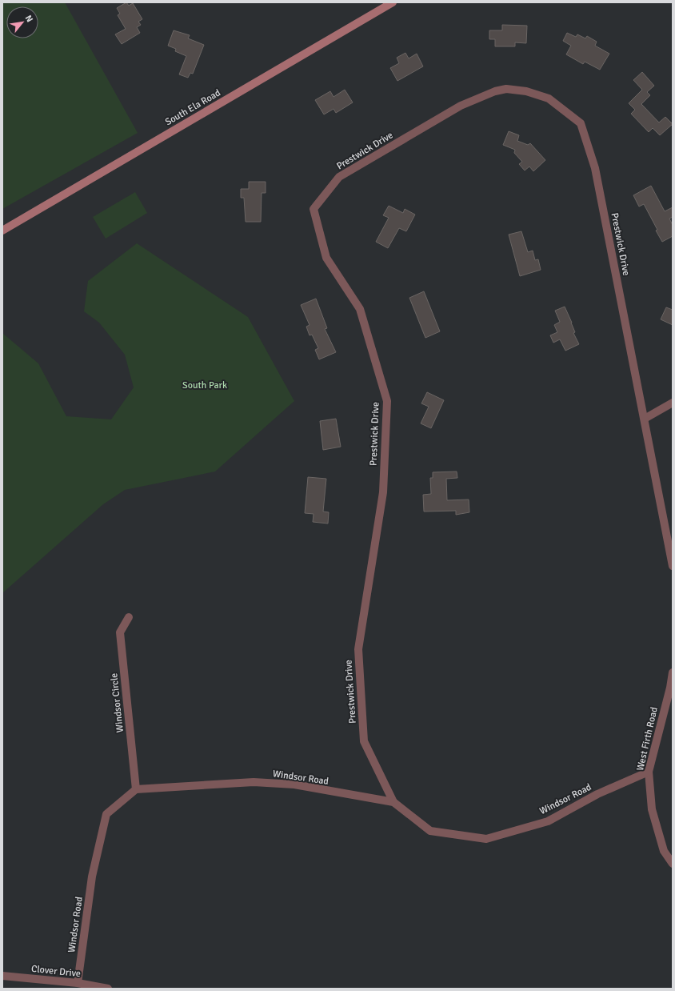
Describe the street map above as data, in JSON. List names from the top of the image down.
{
  "streets": {
    "main road": ["South Ela Road"],
    "street": [
      "Prestwick Drive",
      "Windsor Circle",
      "West Firth Road",
      "Windsor Road",
      "Clover Drive"
    ]
  },
  "crossings": [
    ["Prestwick Drive", "Windsor Road"],
    ["Windsor Circle", "Windsor Road"],
    ["West Firth Road", "Windsor Road"],
    ["Windsor Road", "Clover Drive"]
  ],
  "parks": ["South Park"],
  "north": "top right"
}
